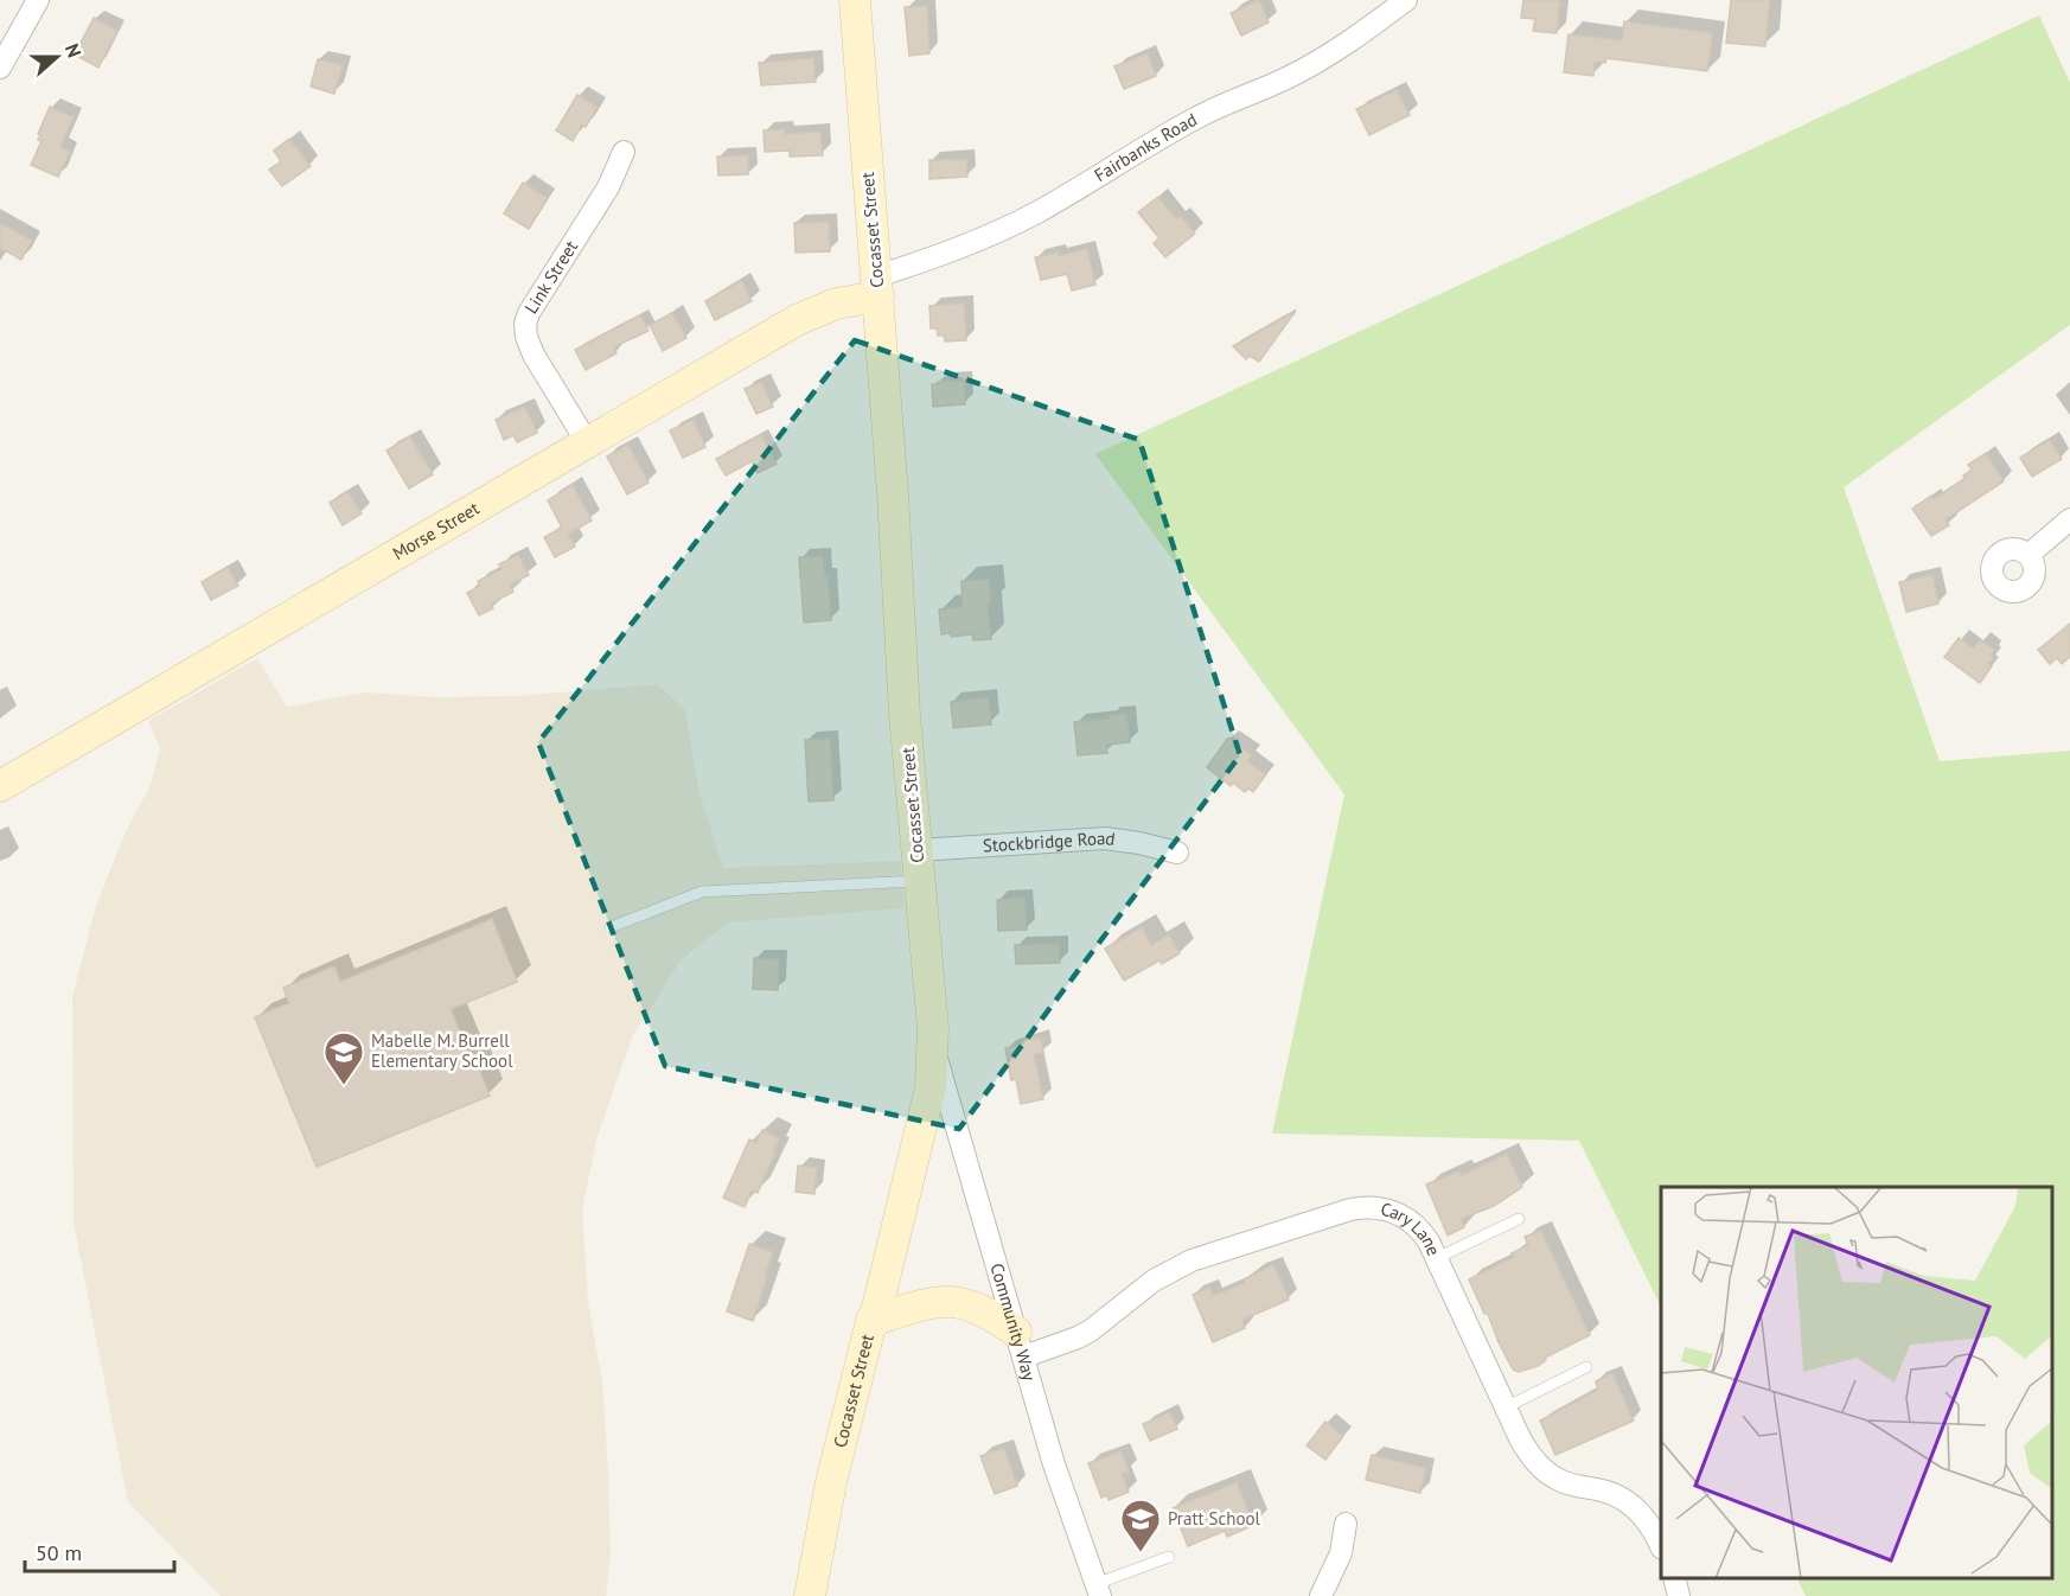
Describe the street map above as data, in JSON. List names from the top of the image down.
{
  "streets": {
    "main road": ["Cocasset Street", "Morse Street"],
    "street": [
      "Fairbanks Road",
      "Link Street",
      "Stockbridge Road",
      "Cary Lane",
      "Community Way"
    ]
  },
  "crossings": [
    ["Fairbanks Road", "Cocasset Street"],
    ["Fairbanks Road", "Morse Street"],
    ["Cocasset Street", "Morse Street"],
    ["Cocasset Street", "Stockbridge Road"],
    ["Cocasset Street", "Community Way"],
    ["Link Street", "Morse Street"],
    ["Cary Lane", "Community Way"]
  ],
  "places": {
    "school or university": ["Mabelle M. Burrell Elementary School", "Pratt School"]
  },
  "scale_bar": "50 m",
  "north": "right"
}
